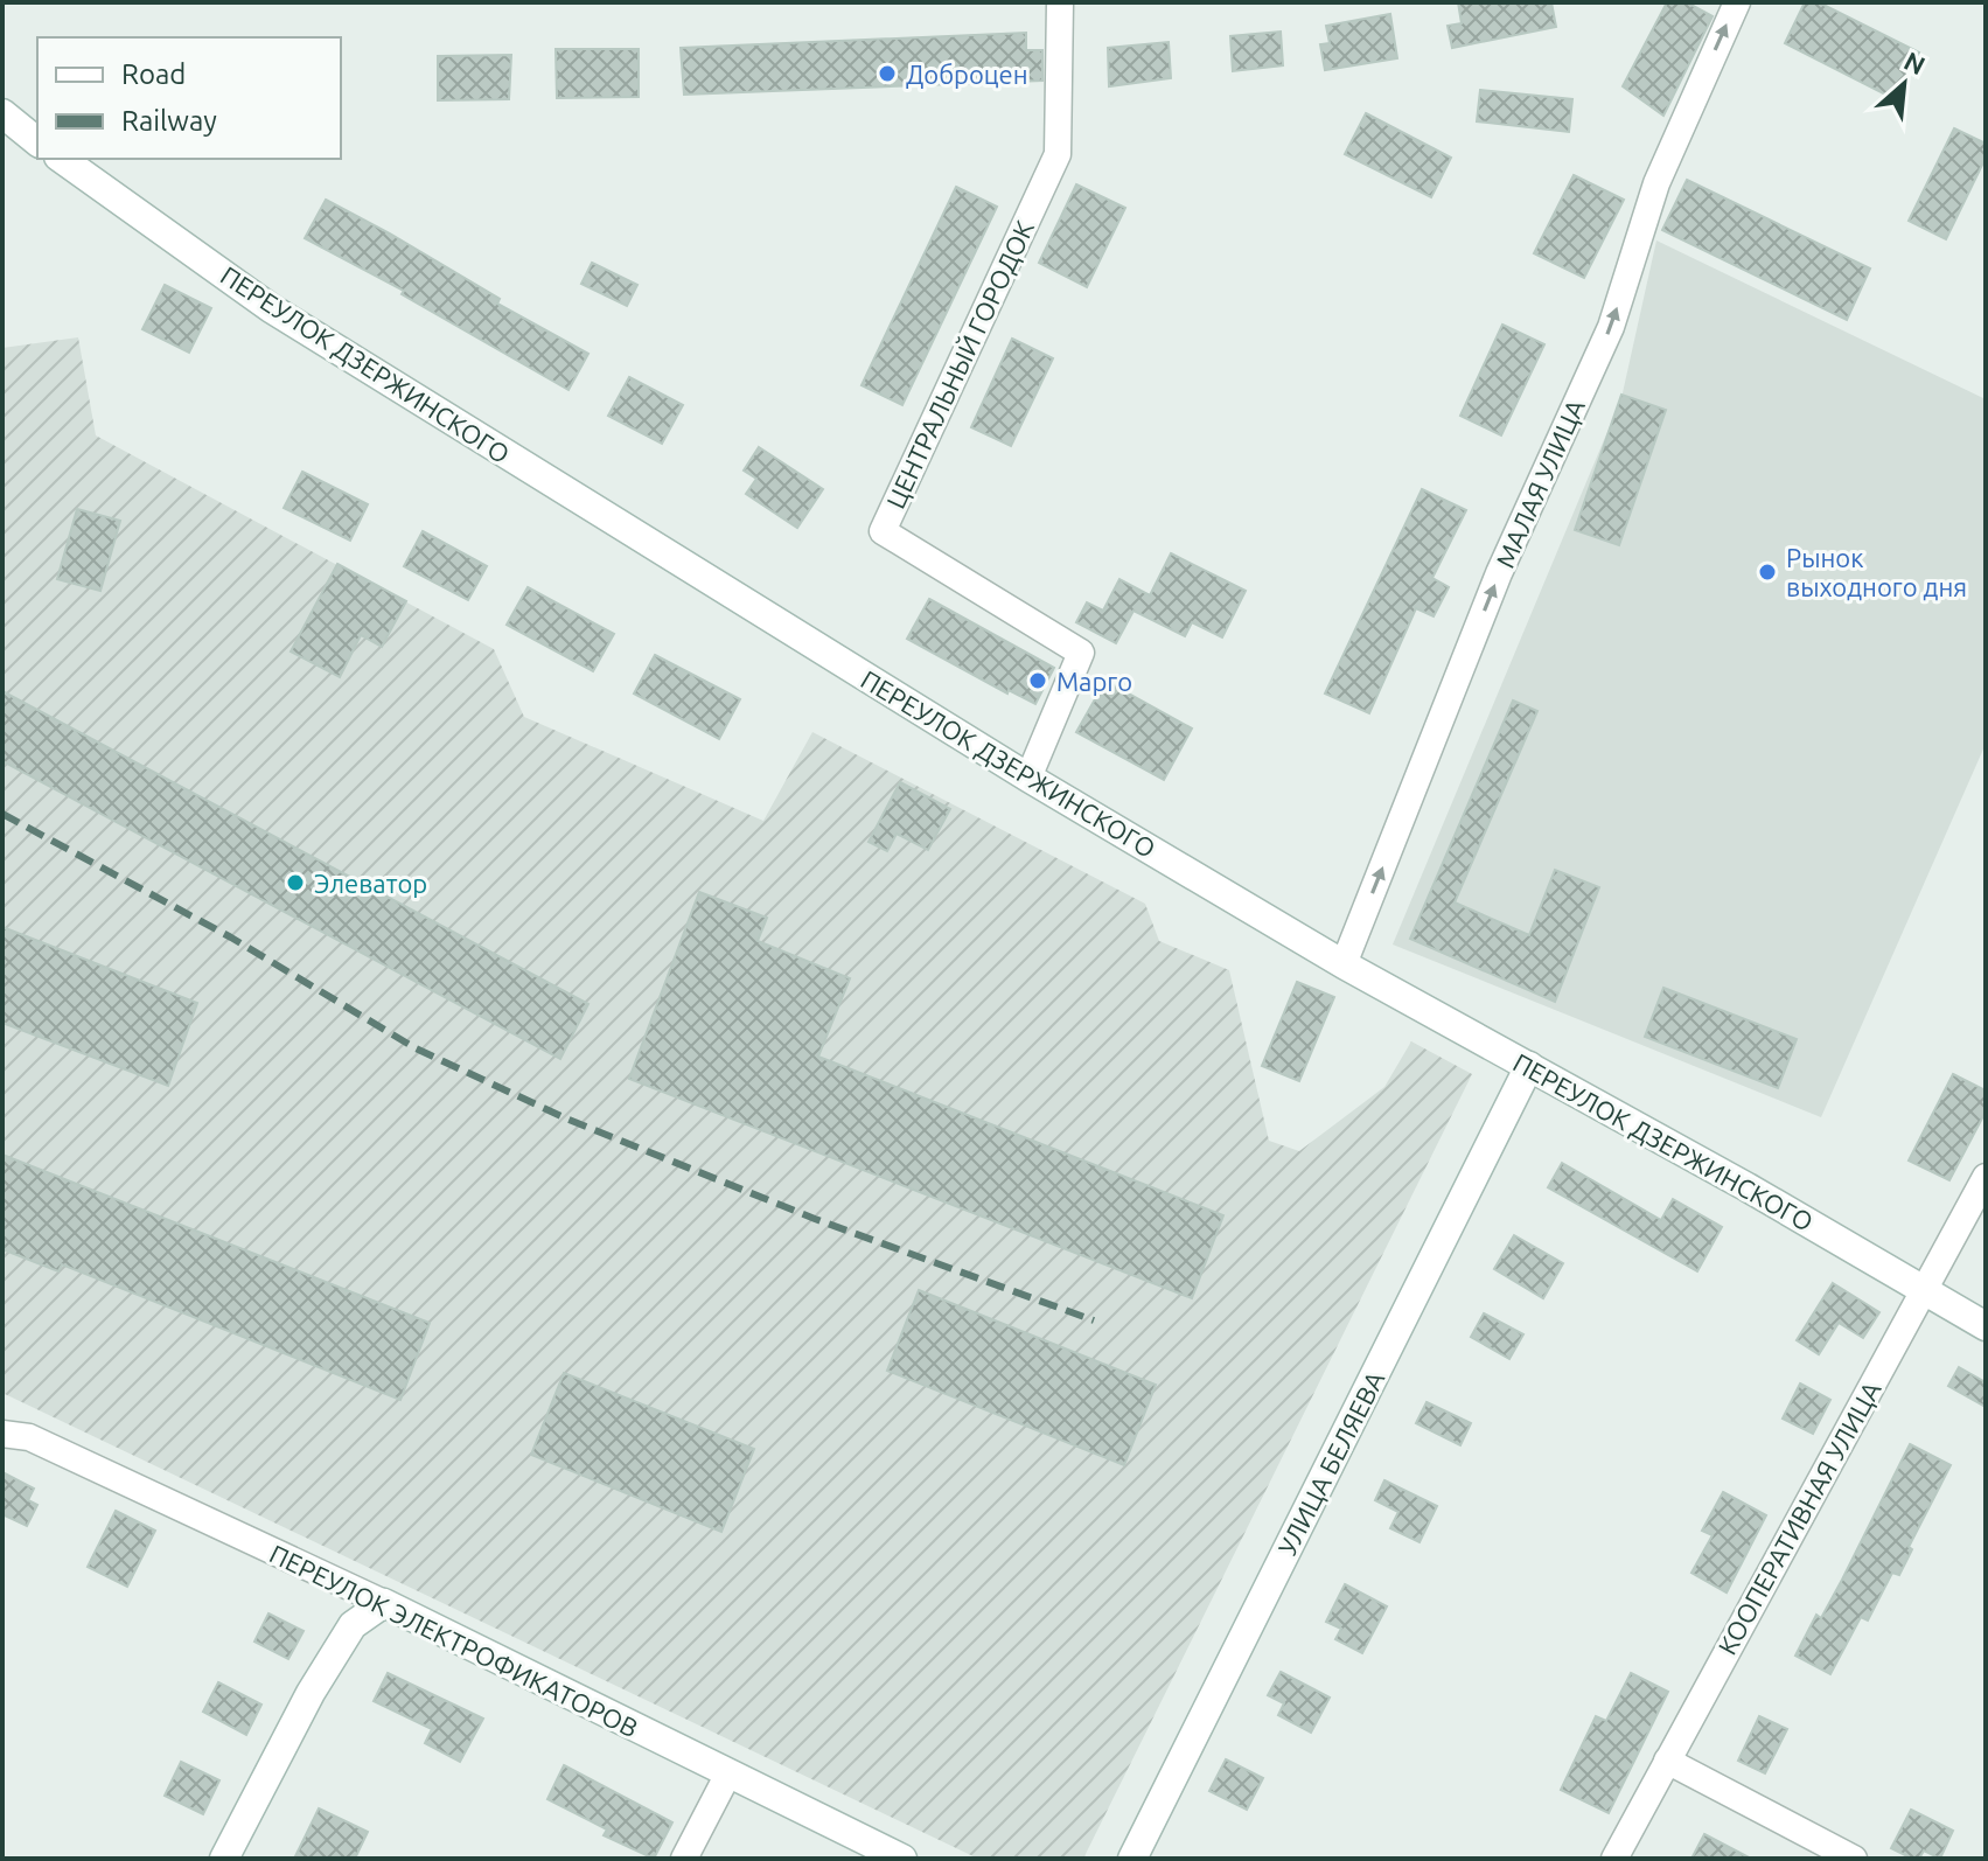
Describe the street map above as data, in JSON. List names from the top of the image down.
{
  "streets": {
    "street": [
      "ПЕРЕУЛОК ДЗЕРЖИНСКОГО",
      "ЦЕНТРАЛЬНЫЙ ГОРОДОК",
      "МАЛАЯ УЛИЦА",
      "УЛИЦА БЕЛЯЕВА",
      "КООПЕРАТИВНАЯ УЛИЦА",
      "ПЕРЕУЛОК ЭЛЕКТРОФИКАТОРОВ"
    ]
  },
  "crossings": [
    ["ПЕРЕУЛОК ДЗЕРЖИНСКОГО", "ЦЕНТРАЛЬНЫЙ ГОРОДОК"],
    ["ПЕРЕУЛОК ДЗЕРЖИНСКОГО", "МАЛАЯ УЛИЦА"],
    ["ПЕРЕУЛОК ДЗЕРЖИНСКОГО", "УЛИЦА БЕЛЯЕВА"],
    ["ПЕРЕУЛОК ДЗЕРЖИНСКОГО", "КООПЕРАТИВНАЯ УЛИЦА"]
  ],
  "one_way": ["МАЛАЯ УЛИЦА"],
  "places": [
    "Доброцен",
    "Рынок выходного дня",
    "Марго",
    "Элеватор"
  ],
  "legend": ["Road", "Railway"],
  "north": "top right"
}
